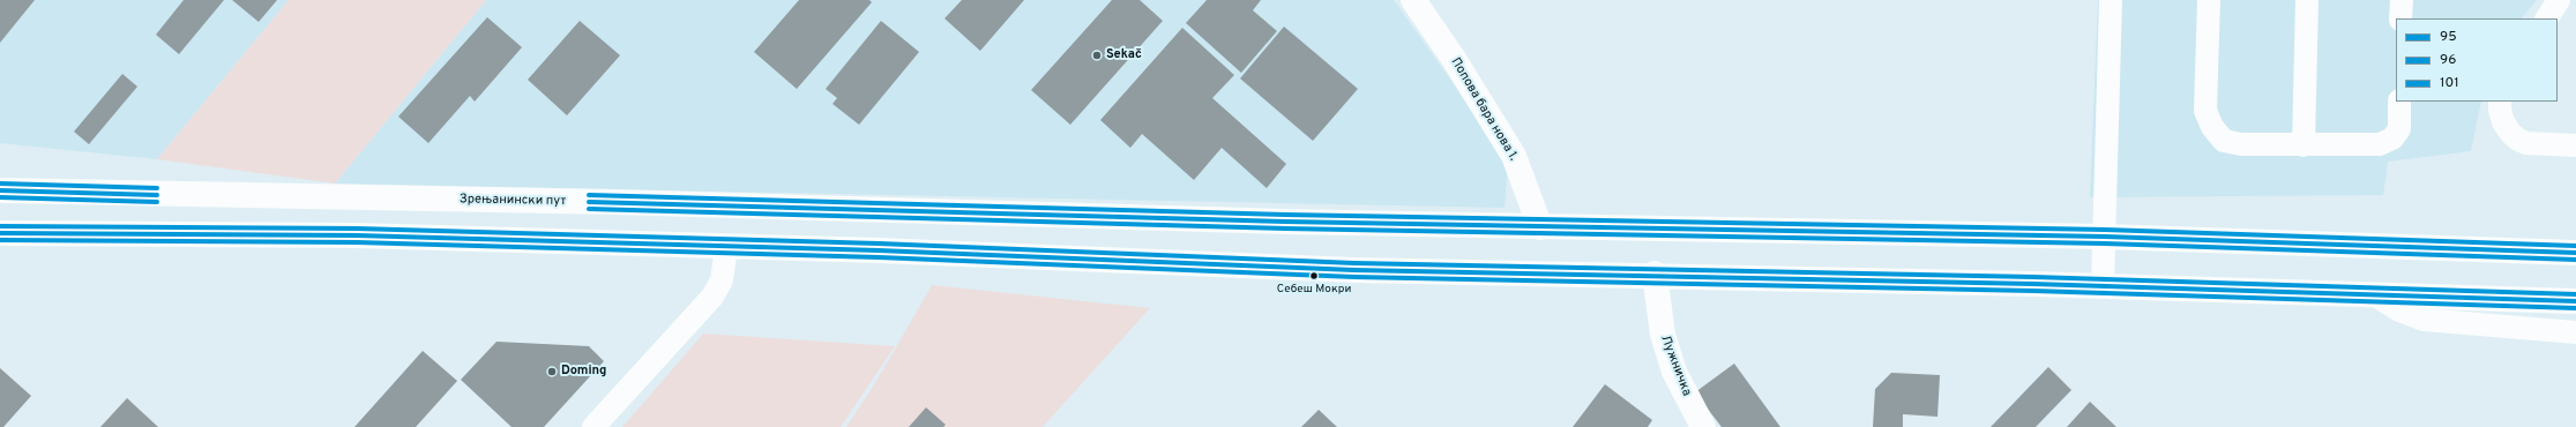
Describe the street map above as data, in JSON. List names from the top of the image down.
{
  "streets": {
    "main road": ["Попова бара нова 1.", "Зрењанински пут", "Лужничка"]
  },
  "crossings": [
    ["Попова бара нова 1.", "Зрењанински пут"]
  ],
  "places": ["Sekač", "Себеш Мокри", "Doming"],
  "lines": ["transit line 101", "transit line 95", "transit line 96"],
  "legend": ["95", "96", "101"]
}
